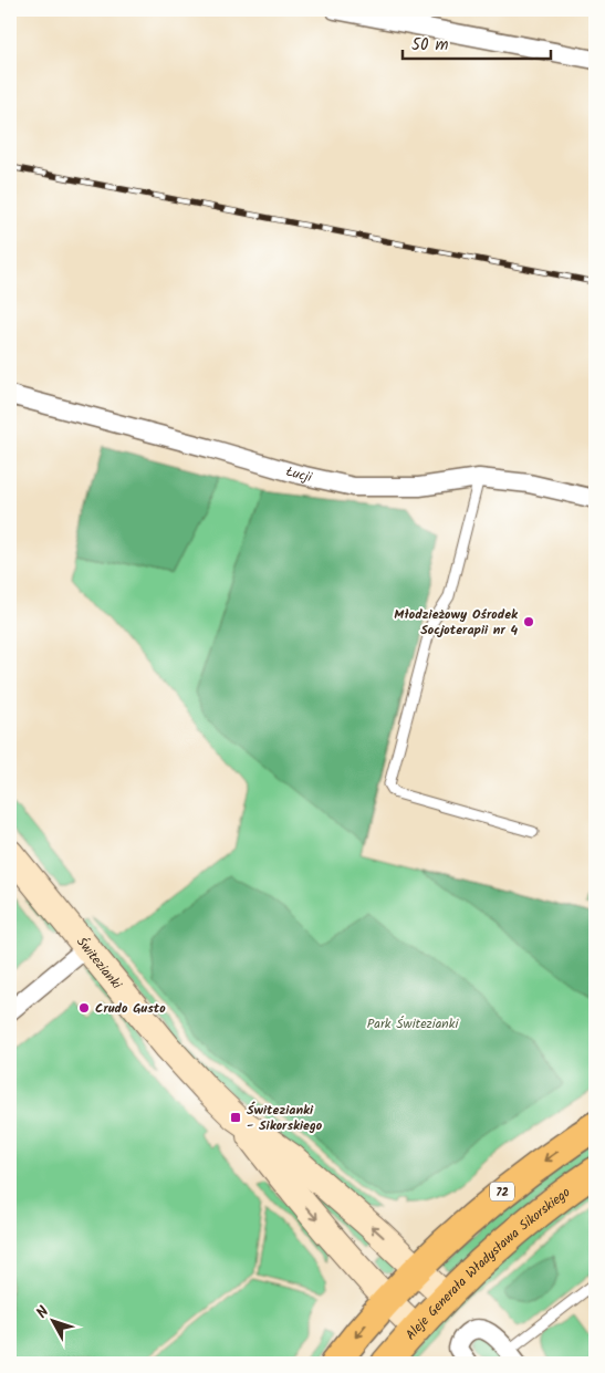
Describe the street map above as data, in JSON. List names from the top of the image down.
{
  "streets": {
    "main road": ["72", "Aleje Generała Władysława Sikorskiego"],
    "street": ["Łucji", "Świtezianki"]
  },
  "crossings": [
    ["Świtezianki", "72"],
    ["Świtezianki", "Aleje Generała Władysława Sikorskiego"]
  ],
  "parks": ["Park Świtezianki"],
  "places": {
    "other": ["Młodzieżowy Ośrodek Socjoterapii nr 4", "Crudo Gusto"],
    "transit": ["Świtezianki - Sikorskiego"]
  },
  "scale_bar": "50 m",
  "north": "top left"
}
